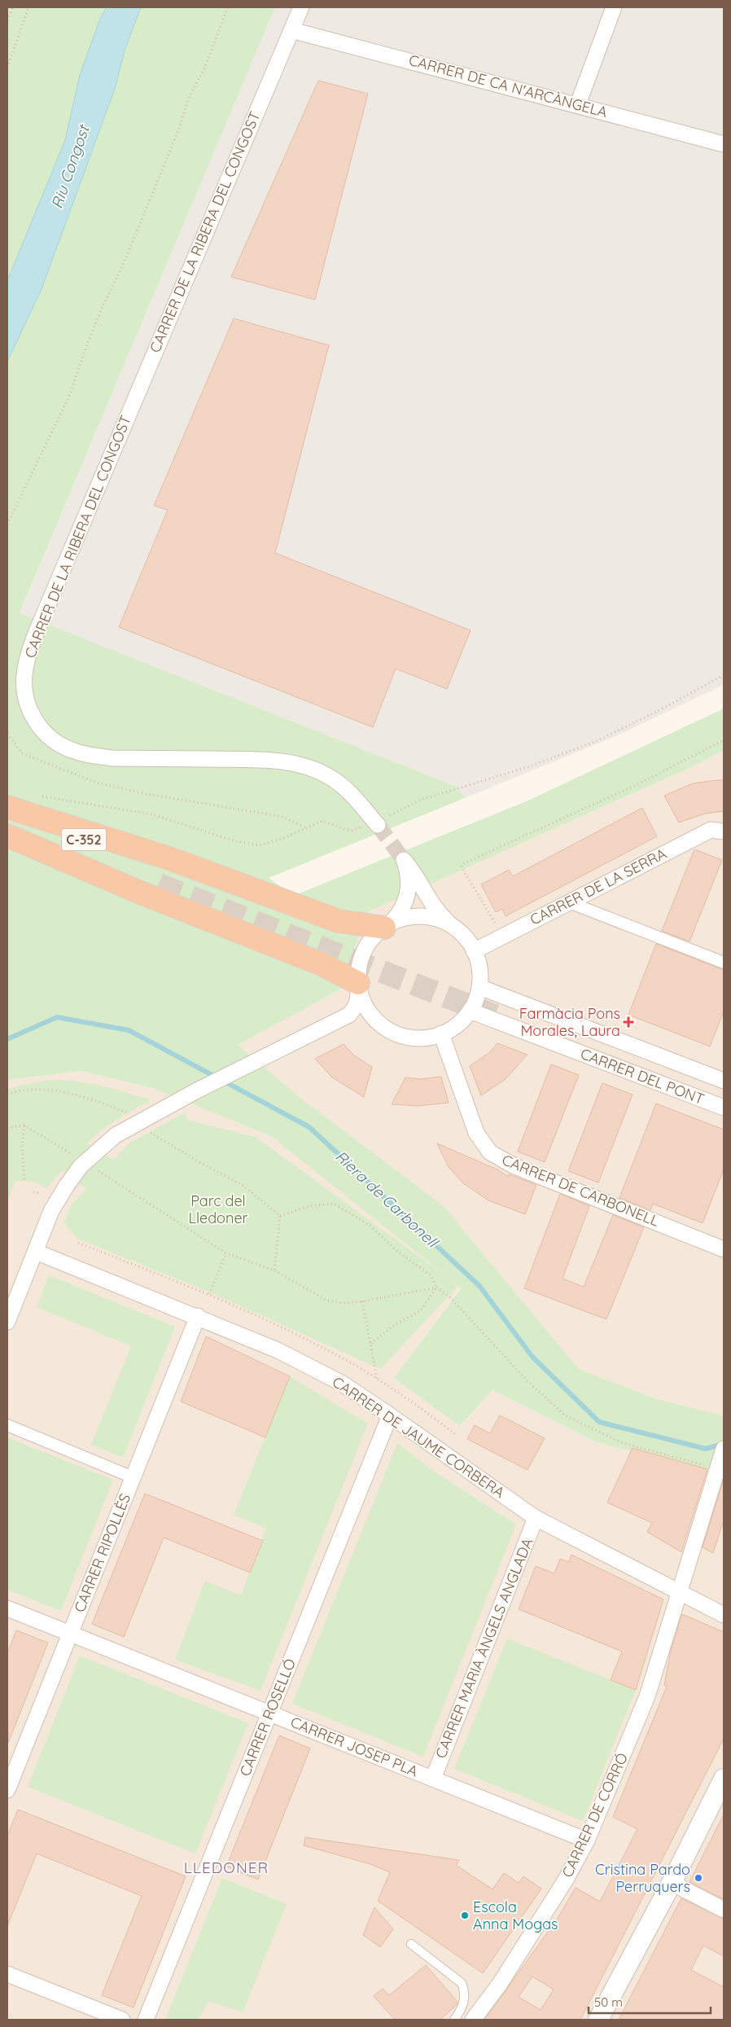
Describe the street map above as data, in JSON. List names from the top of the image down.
{
  "streets": {
    "highway": ["C-352"],
    "street": [
      "CARRER DE CA N'ARCÀNGELA",
      "CARRER DE LA RIBERA DEL CONGOST",
      "CARRER DE LA SERRA",
      "CARRER DEL PONT",
      "CARRER DE CARBONELL",
      "CARRER DE JAUME CORBERA",
      "CARRER RIPOLLÈS",
      "CARRER MARIA ÀNGELS ANGLADA",
      "CARRER ROSELLÓ",
      "CARRER JOSEP PLA",
      "CARRER DE CORRÓ"
    ]
  },
  "crossings": [
    ["CARRER DE CA N'ARCÀNGELA", "CARRER DE LA RIBERA DEL CONGOST"],
    ["CARRER DE LA SERRA", "CARRER DEL PONT"],
    ["CARRER DE LA SERRA", "CARRER DE CARBONELL"],
    ["CARRER DEL PONT", "CARRER DE CARBONELL"],
    ["CARRER DE JAUME CORBERA", "CARRER RIPOLLÈS"],
    ["CARRER DE JAUME CORBERA", "CARRER MARIA ÀNGELS ANGLADA"],
    ["CARRER DE JAUME CORBERA", "CARRER ROSELLÓ"],
    ["CARRER DE JAUME CORBERA", "CARRER DE CORRÓ"],
    ["CARRER RIPOLLÈS", "CARRER JOSEP PLA"],
    ["CARRER MARIA ÀNGELS ANGLADA", "CARRER JOSEP PLA"],
    ["CARRER ROSELLÓ", "CARRER JOSEP PLA"],
    ["CARRER JOSEP PLA", "CARRER DE CORRÓ"]
  ],
  "districts": ["LLEDONER"],
  "water": ["Riu Congost", "Riera de Carbonell"],
  "parks": ["Parc del Lledoner"],
  "places": {
    "health": ["Farmàcia Pons Morales, Laura"],
    "other": ["Cristina Pardo Perruquers", "Escola Anna Mogas"]
  },
  "scale_bar": "50 m"
}
